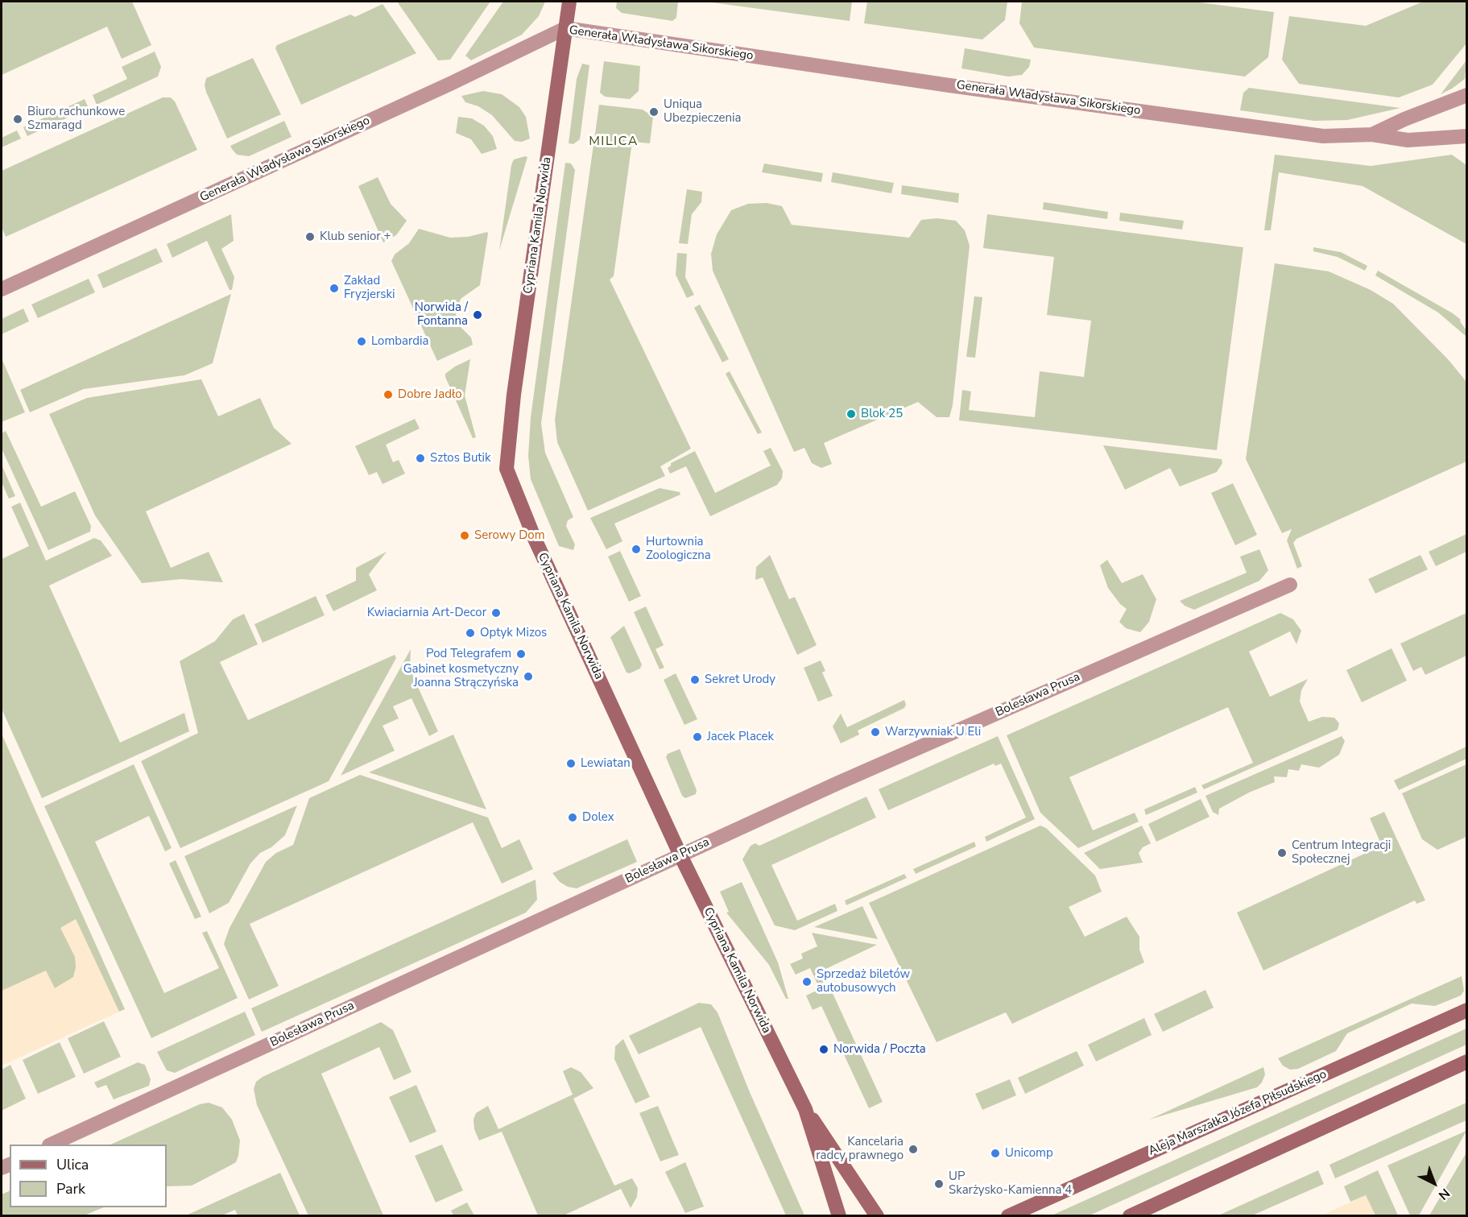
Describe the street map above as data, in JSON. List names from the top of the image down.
{
  "streets": {
    "street": [
      "Generała Władysława Sikorskiego",
      "Cypriana Kamila Norwida",
      "Bolesława Prusa",
      "Aleja Marszałka Józefa Piłsudskiego"
    ]
  },
  "crossings": [
    ["Generała Władysława Sikorskiego", "Cypriana Kamila Norwida"],
    ["Cypriana Kamila Norwida", "Bolesława Prusa"]
  ],
  "districts": ["MILICA"],
  "places": [
    "Uniqua Ubezpieczenia",
    "Biuro rachunkowe Szmaragd",
    "Klub senior +",
    "Zakład Fryzjerski",
    "Norwida / Fontanna",
    "Lombardia",
    "Dobre Jadło",
    "Blok 25",
    "Sztos Butik",
    "Serowy Dom",
    "Hurtownia Zoologiczna",
    "Kwiaciarnia Art-Decor",
    "Optyk Mizos",
    "Pod Telegrafem",
    "Gabinet kosmetyczny Joanna Strączyńska",
    "Sekret Urody",
    "Warzywniak U Eli",
    "Jacek Placek",
    "Lewiatan",
    "Dolex",
    "Centrum Integracji Społecznej",
    "Sprzedaż biletów autobusowych",
    "Norwida / Poczta",
    "Kancelaria radcy prawnego",
    "Unicomp",
    "UP Skarżysko-Kamienna 4"
  ],
  "legend": ["Ulica", "Park"],
  "north": "bottom right"
}
